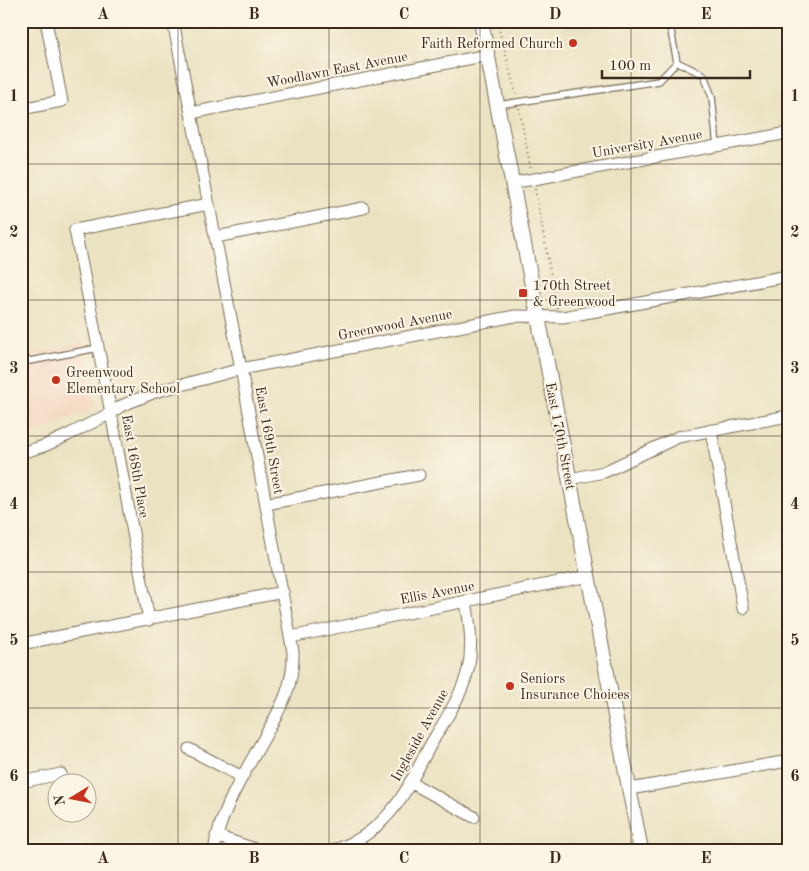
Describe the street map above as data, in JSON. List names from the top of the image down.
{
  "streets": {
    "street": [
      "Woodlawn East Avenue",
      "University Avenue",
      "Greenwood Avenue",
      "East 170th Street",
      "East 169th Street",
      "East 168th Place",
      "Ellis Avenue",
      "Ingleside Avenue"
    ]
  },
  "crossings": [
    ["Woodlawn East Avenue", "East 170th Street"],
    ["Woodlawn East Avenue", "East 169th Street"],
    ["University Avenue", "East 170th Street"],
    ["Greenwood Avenue", "East 170th Street"],
    ["Greenwood Avenue", "East 169th Street"],
    ["Greenwood Avenue", "East 168th Place"],
    ["East 170th Street", "Ellis Avenue"],
    ["East 169th Street", "East 168th Place"],
    ["East 169th Street", "Ellis Avenue"],
    ["Ellis Avenue", "Ingleside Avenue"]
  ],
  "places": {
    "other": ["Faith Reformed Church", "Greenwood Elementary School", "Seniors Insurance Choices"],
    "transit": ["170th Street & Greenwood"]
  },
  "scale_bar": "100 m",
  "north": "left",
  "grid": {
    "columns": [
      "A",
      "B",
      "C",
      "D",
      "E"
    ],
    "rows": [
      "1",
      "2",
      "3",
      "4",
      "5",
      "6"
    ]
  }
}
